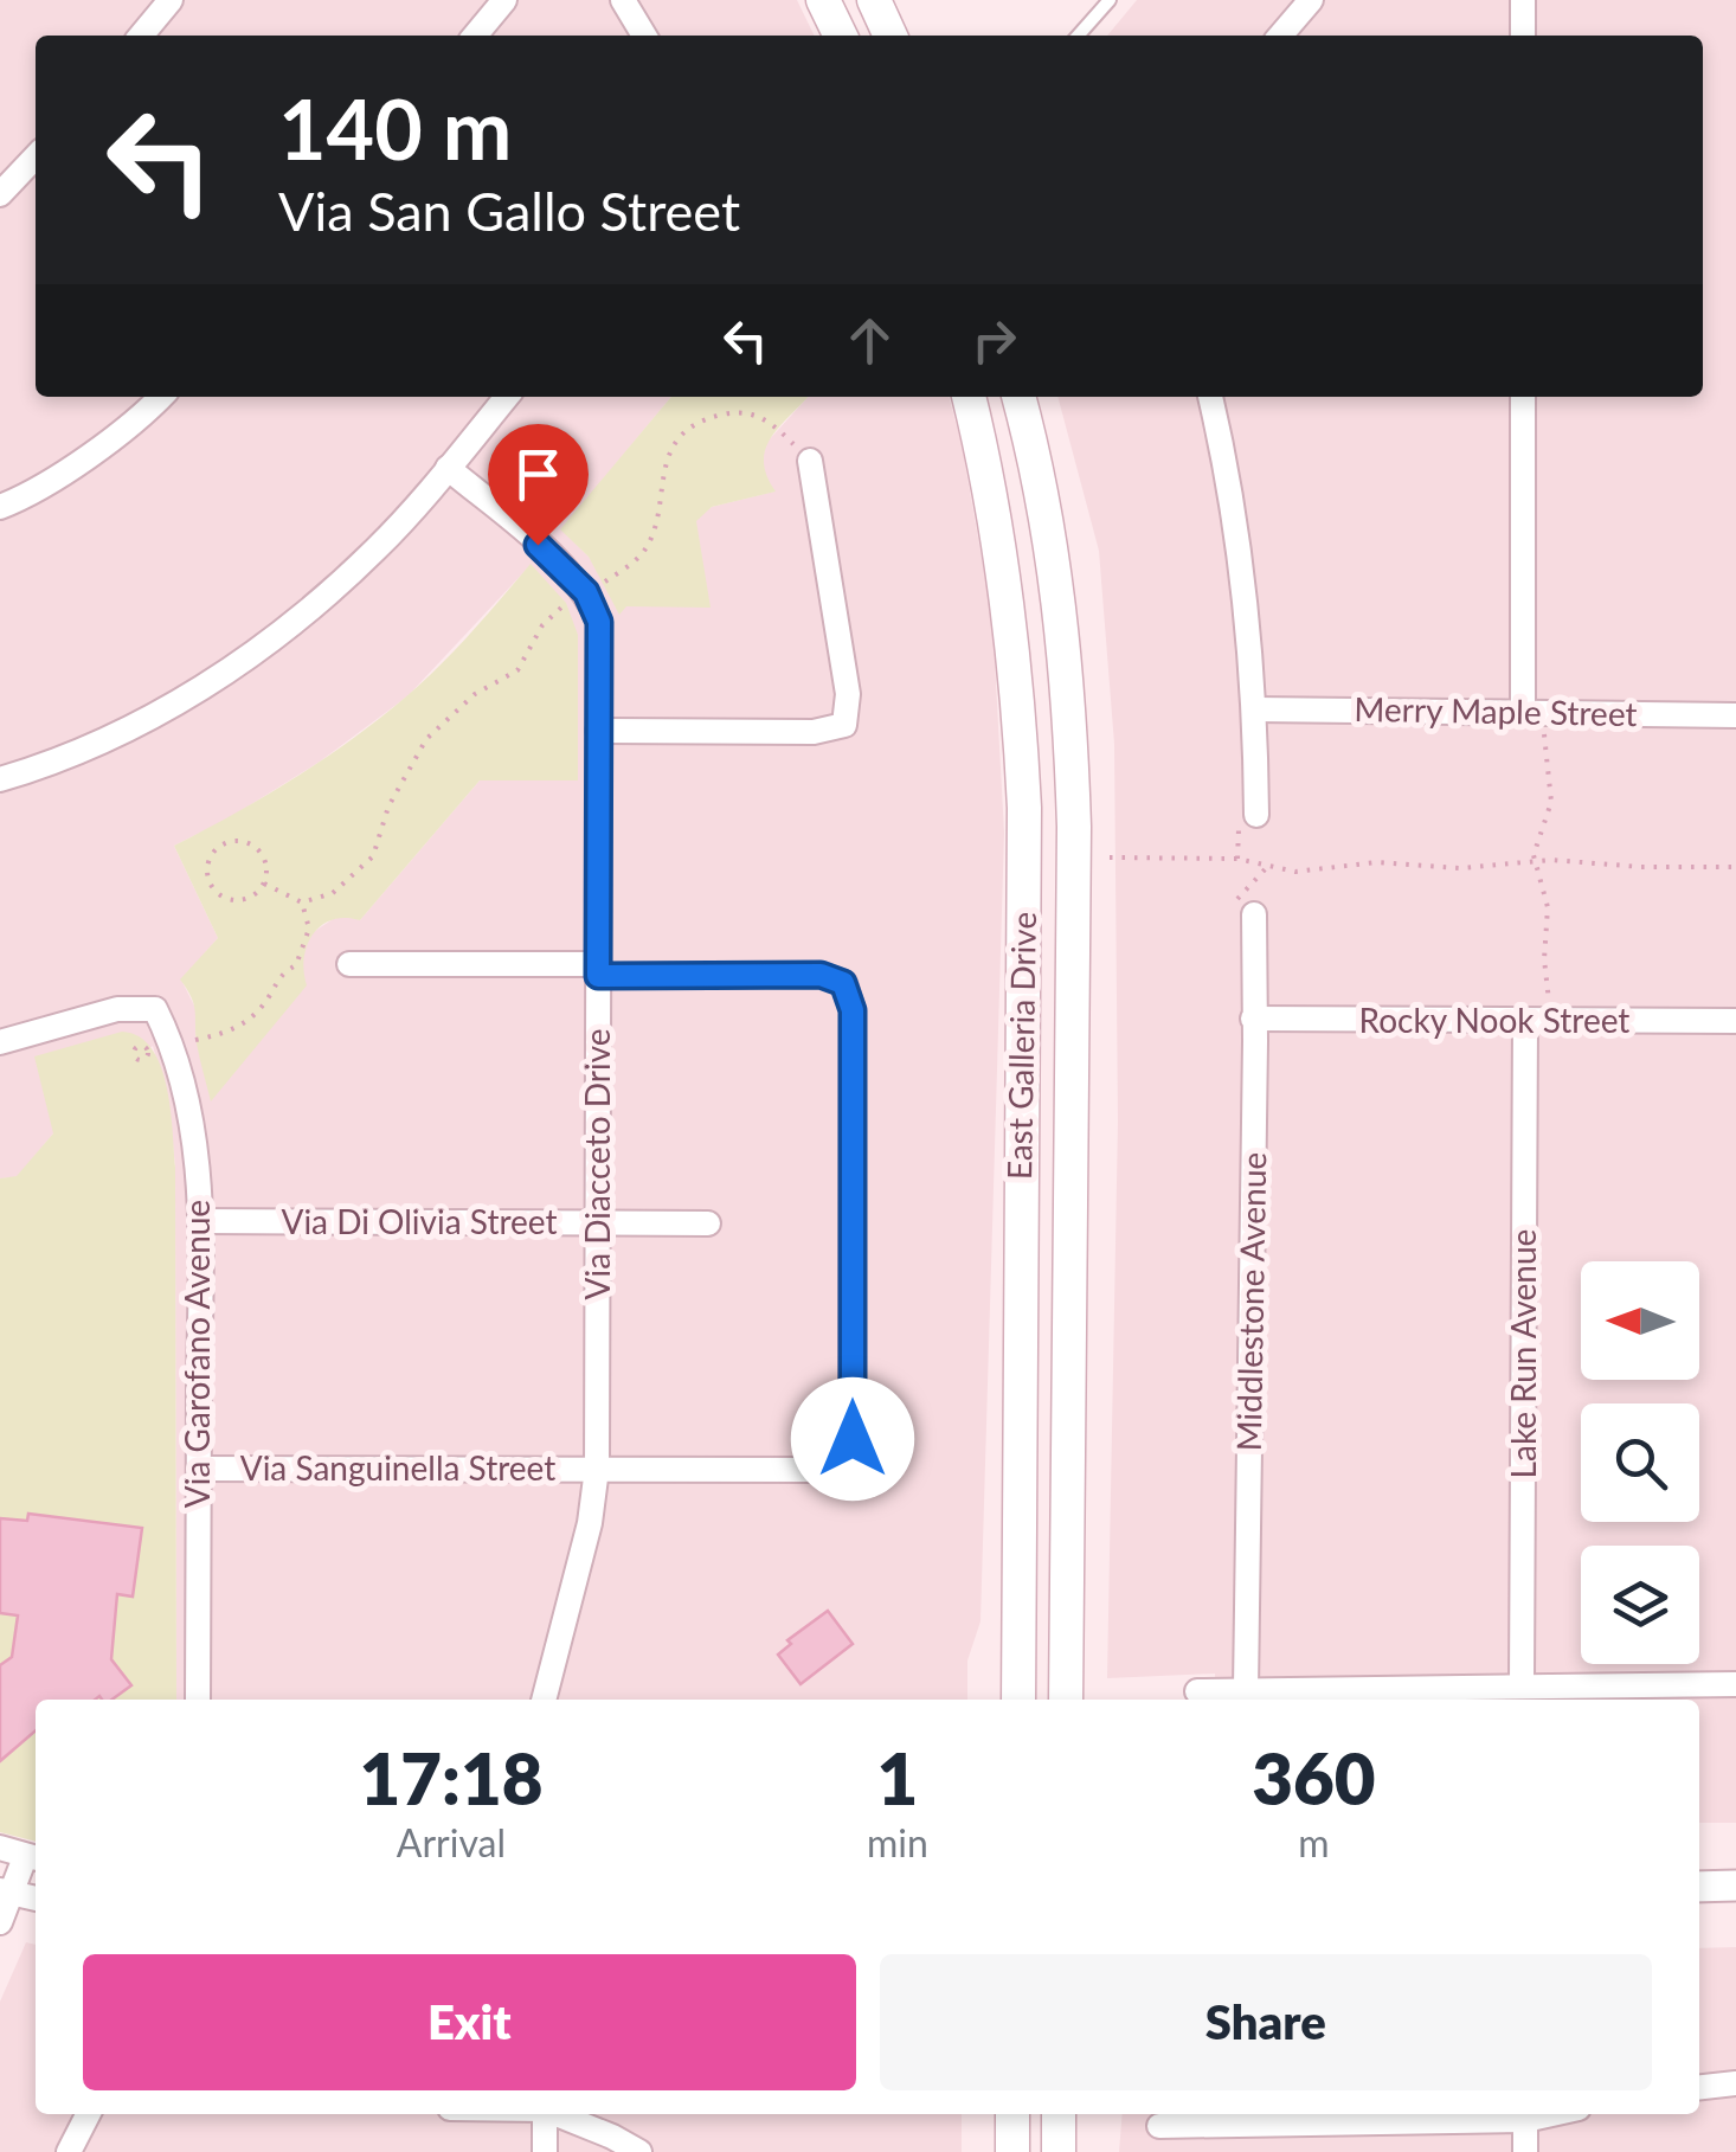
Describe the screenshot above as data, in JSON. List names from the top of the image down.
{
  "streets": {
    "main road": ["East Galleria Drive"],
    "street": [
      "Merry Maple Street",
      "Rocky Nook Street",
      "Via Diacceto Drive",
      "Via Di Olivia Street",
      "Middlestone Avenue",
      "Via Garofano Avenue",
      "Lake Run Avenue",
      "Via Sanguinella Street"
    ]
  },
  "crossings": [
    ["Rocky Nook Street", "Middlestone Avenue"],
    ["Rocky Nook Street", "Lake Run Avenue"],
    ["Via Diacceto Drive", "Via Di Olivia Street"],
    ["Via Diacceto Drive", "Via Sanguinella Street"],
    ["Via Di Olivia Street", "Via Garofano Avenue"],
    ["Via Garofano Avenue", "Via Sanguinella Street"]
  ],
  "north": "left",
  "page": {
    "turn": ["140 m", "Via San Gallo Street"],
    "eta": [
      "17:18",
      "Arrival",
      "1",
      "min",
      "360",
      "m"
    ],
    "buttons": ["Exit", "Share"]
  }
}
